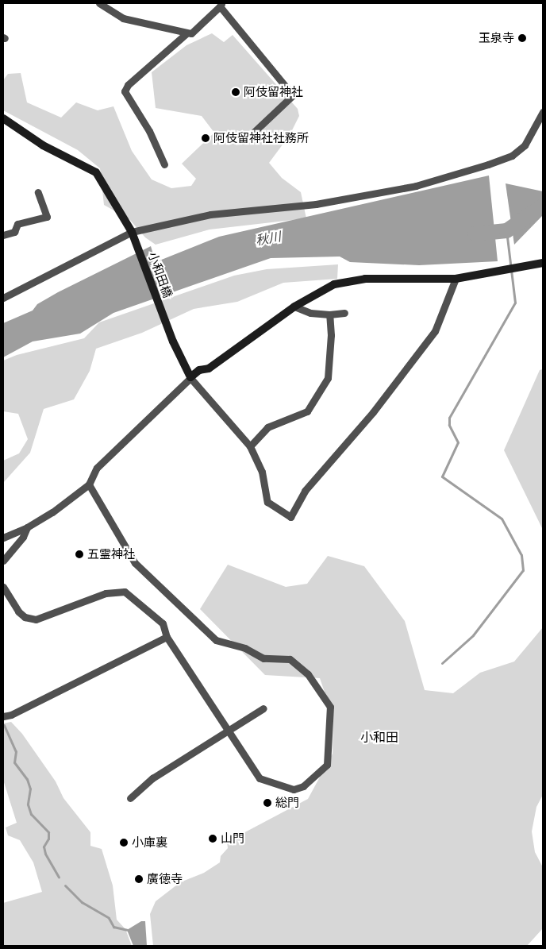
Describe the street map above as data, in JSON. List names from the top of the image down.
{
  "streets": {
    "street": ["小和田橋"]
  },
  "districts": ["小和田"],
  "water": ["秋川"],
  "places": [
    "玉泉寺",
    "阿伎留神社",
    "阿伎留神社社務所",
    "五霊神社",
    "総門",
    "山門",
    "小庫裏",
    "廣徳寺"
  ]
}
